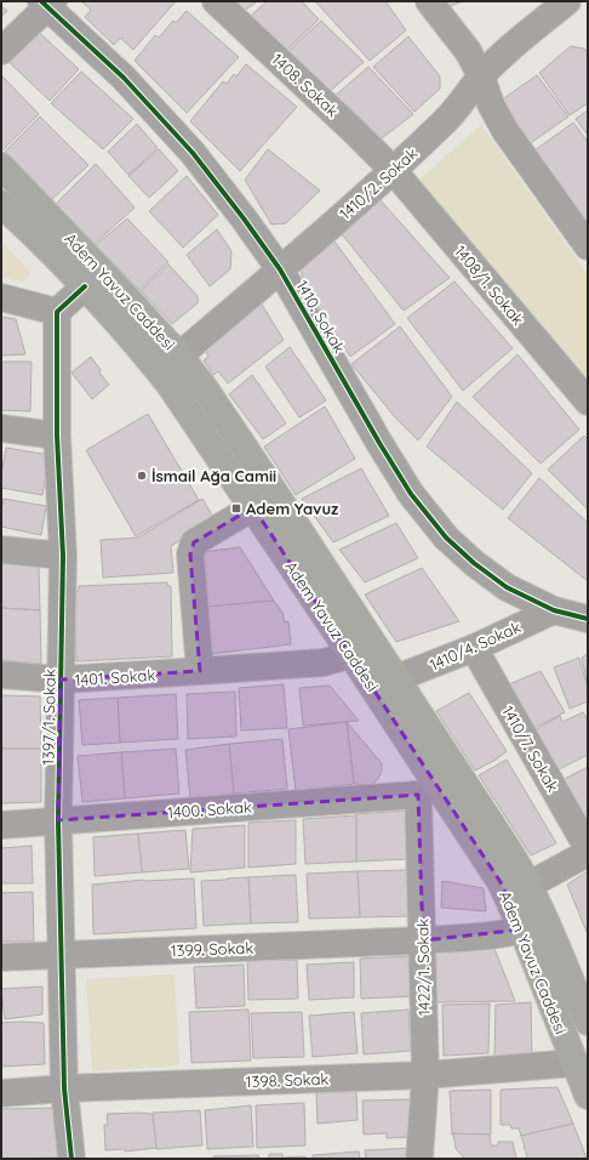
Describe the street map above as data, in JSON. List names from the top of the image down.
{
  "streets": {
    "main road": ["Adem Yavuz Caddesi"],
    "street": [
      "1408. Sokak",
      "1410/2. Sokak",
      "1408/1. Sokak",
      "1410. Sokak",
      "1410/4. Sokak",
      "1401. Sokak",
      "1397/1. Sokak",
      "1410/7. Sokak",
      "1400. Sokak",
      "1399. Sokak",
      "1422/1. Sokak",
      "1398. Sokak"
    ]
  },
  "crossings": [
    ["1408. Sokak", "1410/2. Sokak"],
    ["1408. Sokak", "1408/1. Sokak"],
    ["1410/2. Sokak", "1408/1. Sokak"],
    ["1410/2. Sokak", "Adem Yavuz Caddesi"],
    ["1410/2. Sokak", "1410. Sokak"],
    ["Adem Yavuz Caddesi", "1410/4. Sokak"],
    ["Adem Yavuz Caddesi", "1401. Sokak"],
    ["Adem Yavuz Caddesi", "1400. Sokak"],
    ["Adem Yavuz Caddesi", "1399. Sokak"],
    ["Adem Yavuz Caddesi", "1422/1. Sokak"],
    ["Adem Yavuz Caddesi", "1398. Sokak"],
    ["1410. Sokak", "1410/4. Sokak"],
    ["1410/4. Sokak", "1410/7. Sokak"],
    ["1401. Sokak", "1397/1. Sokak"],
    ["1397/1. Sokak", "1400. Sokak"],
    ["1397/1. Sokak", "1399. Sokak"],
    ["1397/1. Sokak", "1398. Sokak"],
    ["1400. Sokak", "1422/1. Sokak"],
    ["1399. Sokak", "1422/1. Sokak"],
    ["1422/1. Sokak", "1398. Sokak"]
  ],
  "places": {
    "other": ["İsmail Ağa Camii"],
    "transit": ["Adem Yavuz"]
  }
}
